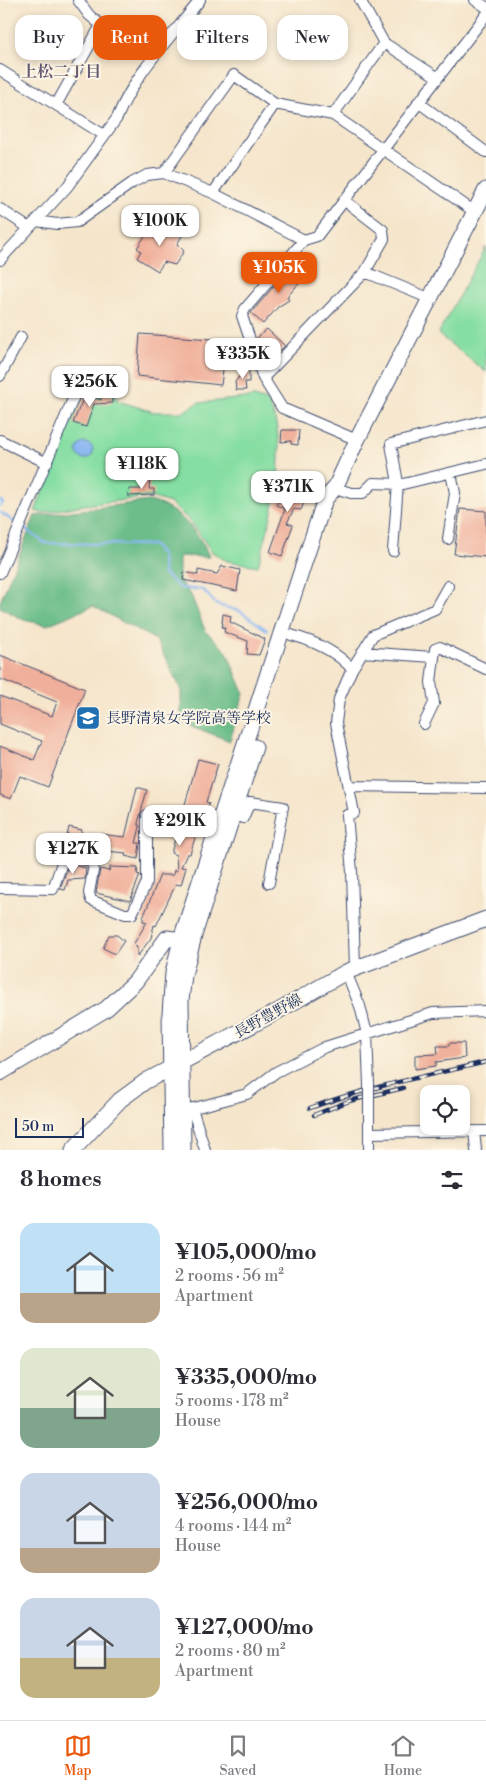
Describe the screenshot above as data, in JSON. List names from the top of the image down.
{
  "streets": {
    "street": ["長野豊野線"]
  },
  "districts": ["上松二丁目"],
  "places": {
    "school or university": ["長野清泉女学院高等学校"]
  },
  "scale_bar": "50 m",
  "page": {
    "chip": [
      "Buy",
      "Rent",
      "Filters",
      "New"
    ],
    "price": [
      "¥100K",
      "¥105K",
      "¥335K",
      "¥256K",
      "¥118K",
      "¥371K",
      "¥291K",
      "¥127K"
    ],
    "scale": "50 m",
    "heading": "8 homes",
    "list": [
      {
        "name": "¥105,000/mo",
        "note": "2 rooms · 56 m² · Apartment"
      },
      {
        "name": "¥335,000/mo",
        "note": "5 rooms · 178 m² · House"
      },
      {
        "name": "¥256,000/mo",
        "note": "4 rooms · 144 m² · House"
      },
      {
        "name": "¥127,000/mo",
        "note": "2 rooms · 80 m² · Apartment"
      }
    ],
    "tabs": ["Map", "Saved", "Home"]
  }
}
